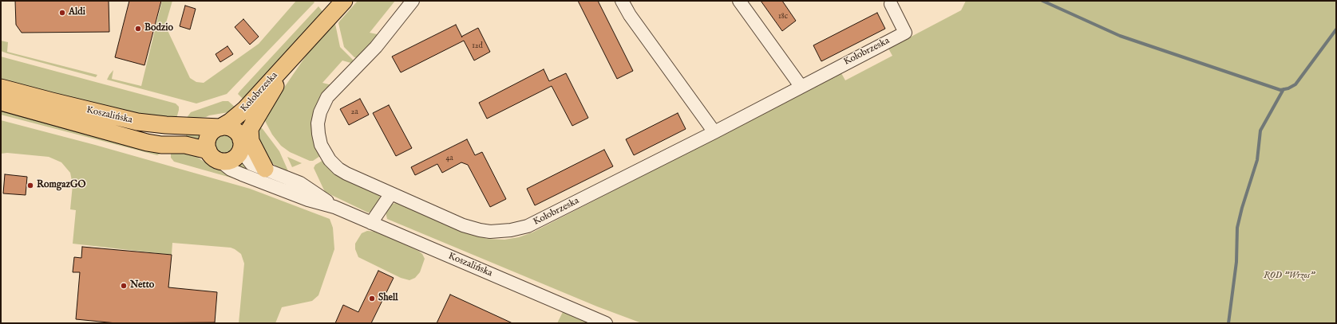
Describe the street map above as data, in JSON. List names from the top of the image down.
{
  "streets": {
    "main road": ["Kołobrzeska", "Koszalińska"]
  },
  "crossings": [
    ["Kołobrzeska", "Koszalińska"]
  ],
  "parks": ["ROD \"Wrzos\""],
  "places": [
    "Aldi",
    "Bodzio",
    "RomgazGO",
    "Netto",
    "Shell"
  ],
  "house_numbers": [
    "18c",
    "12d",
    "2a",
    "4a"
  ]
}
